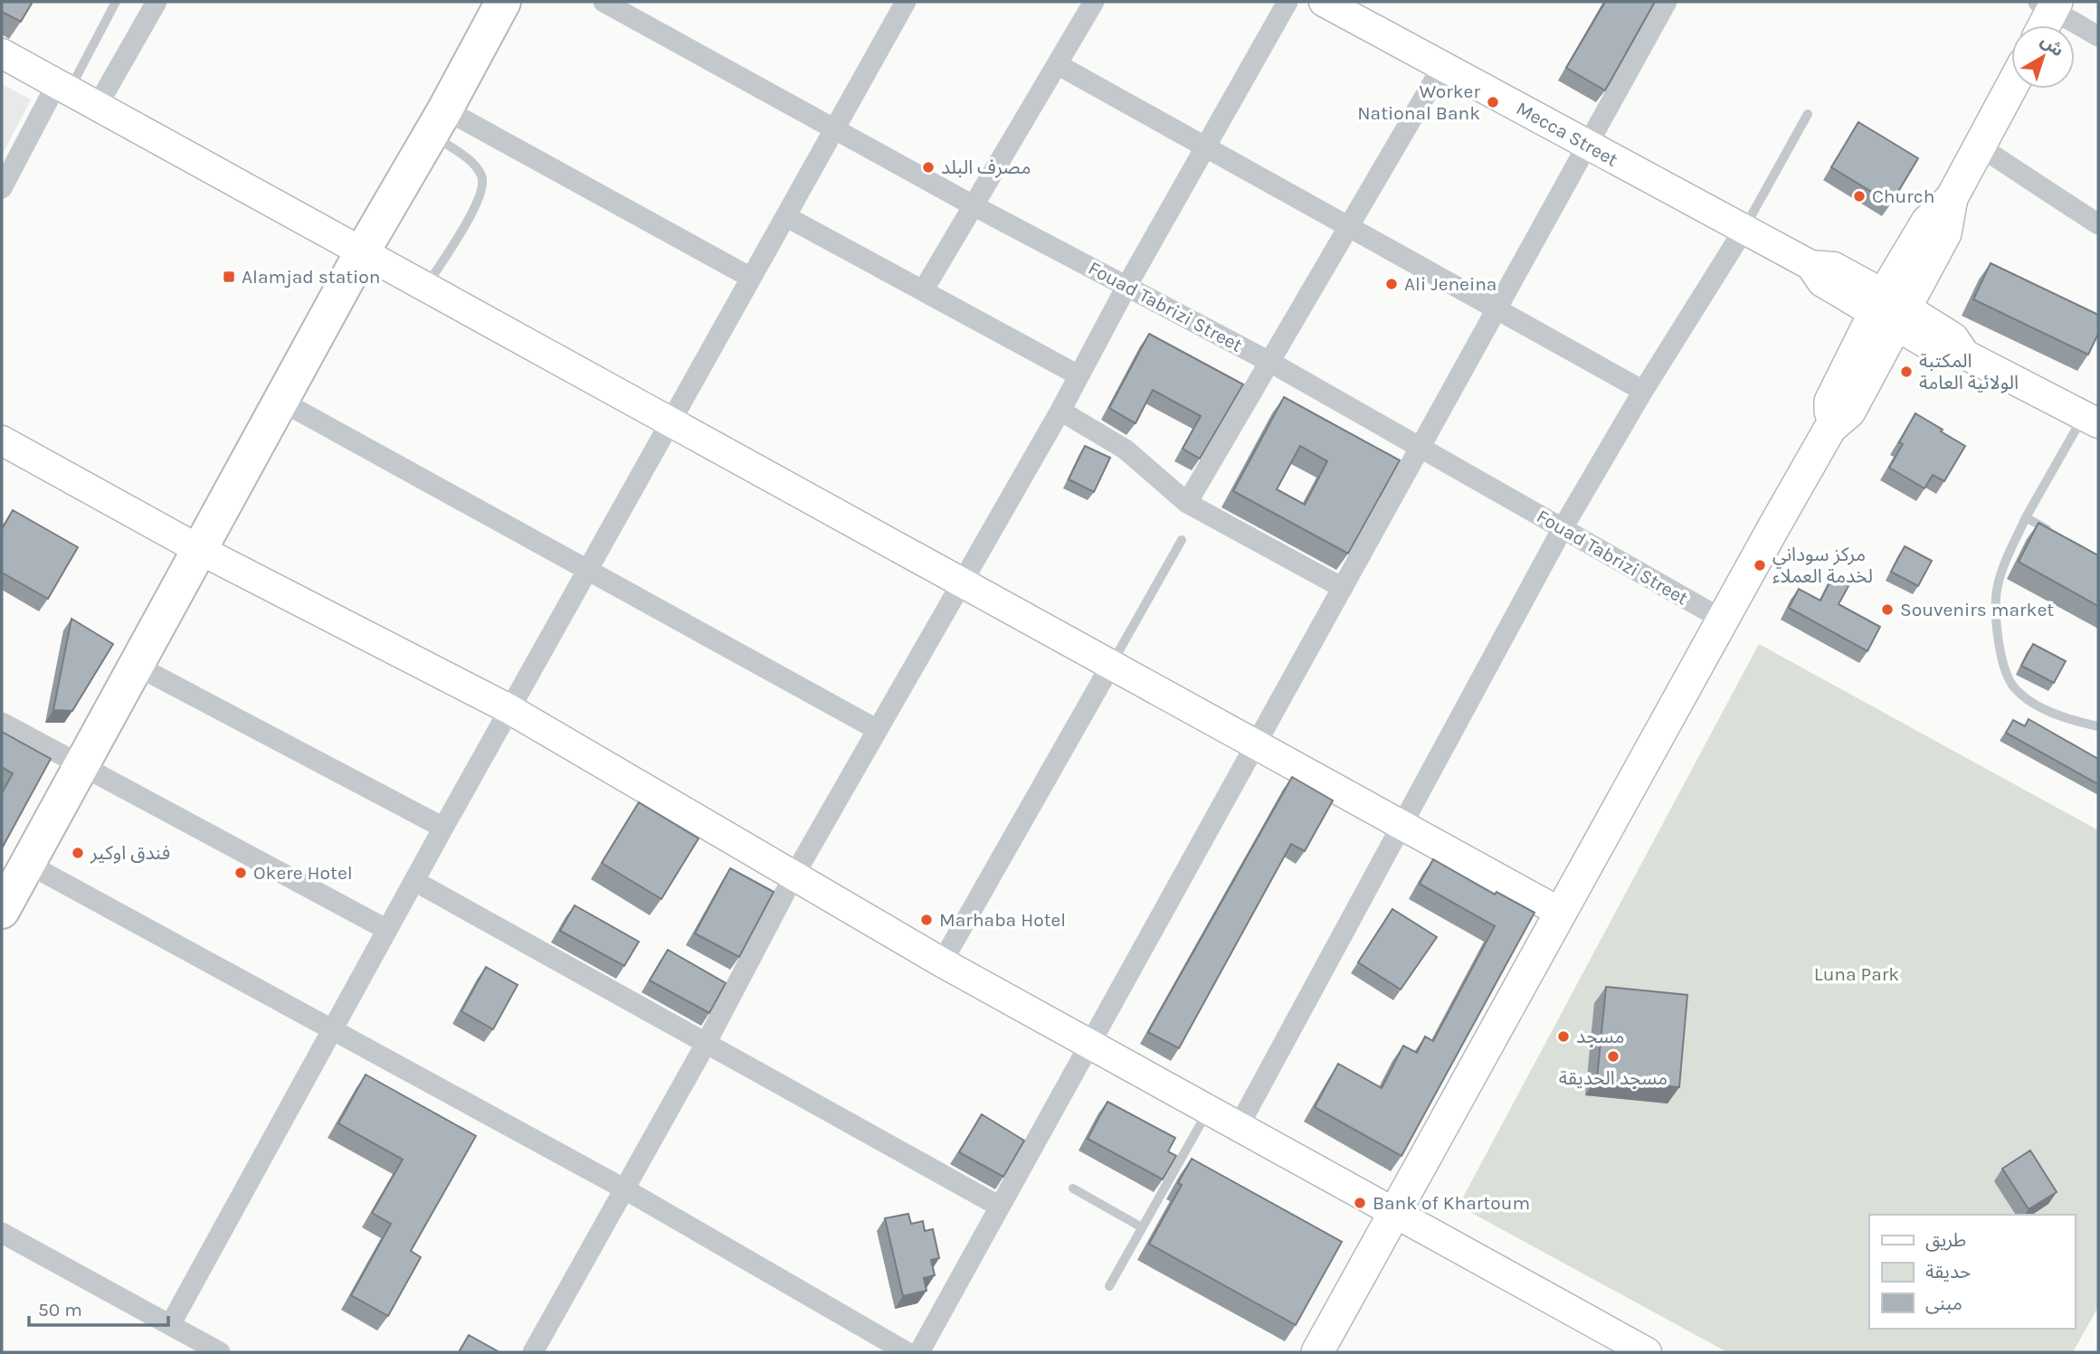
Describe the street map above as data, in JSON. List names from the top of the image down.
{
  "streets": {
    "street": ["Mecca Street", "Fouad Tabrizi Street"]
  },
  "parks": ["Luna Park"],
  "places": {
    "other": [
      "Worker National Bank",
      "مصرف البلد",
      "Church",
      "Ali Jeneina",
      "المكتبة الولائية العامة",
      "مركز سوداني لخدمة العملاء",
      "Souvenirs market",
      "فندق اوكير",
      "Okere Hotel",
      "Marhaba Hotel",
      "مسجد",
      "مسجد الحديقة",
      "Bank of Khartoum"
    ],
    "transit": ["Alamjad station"]
  },
  "legend": ["طريق", "حديقة", "مبنى"],
  "scale_bar": "50 m",
  "north": "top right"
}
